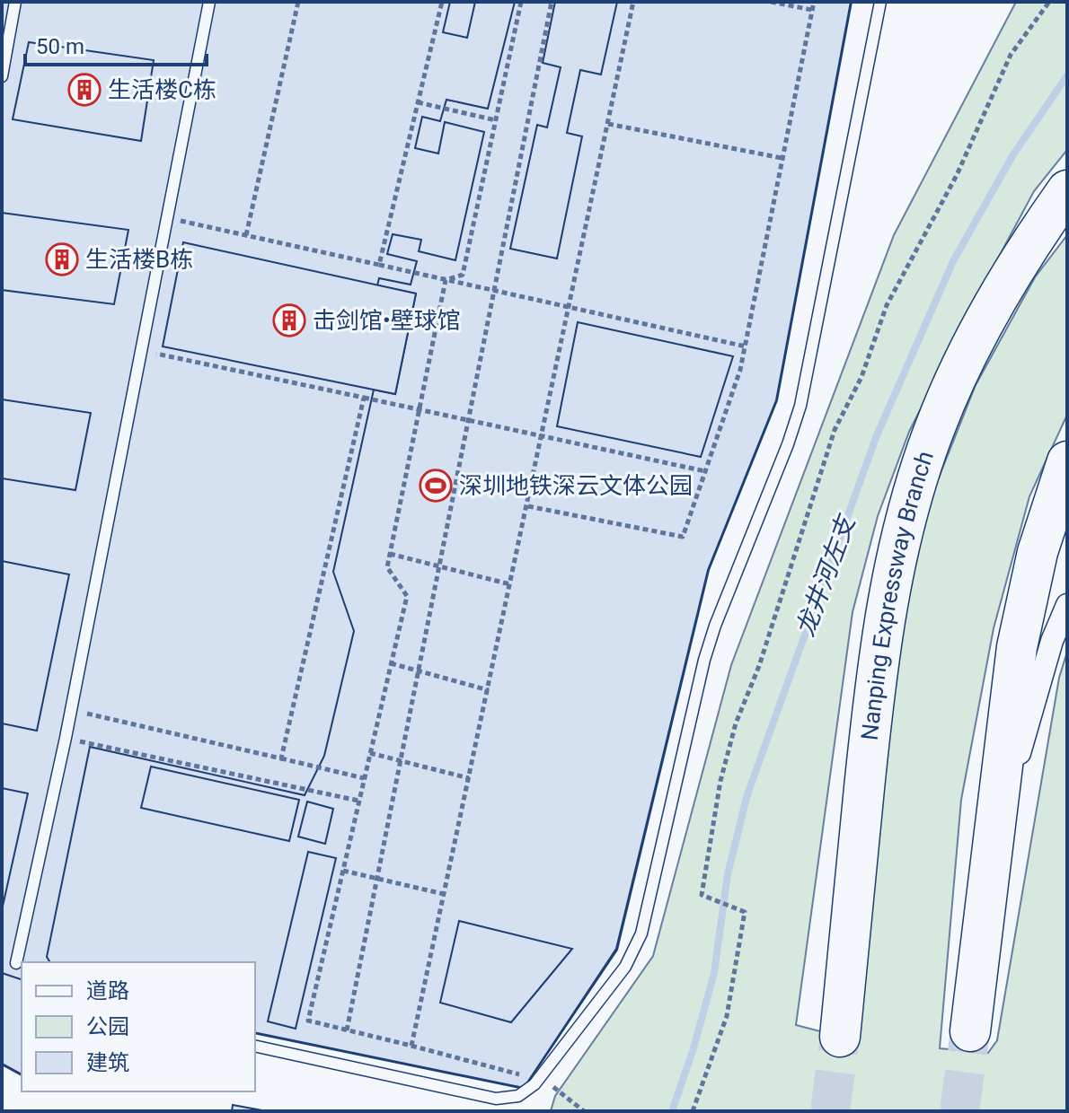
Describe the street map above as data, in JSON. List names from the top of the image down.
{
  "streets": {
    "highway": ["Nanping Expressway Branch"]
  },
  "water": ["龙井河左支"],
  "places": {
    "building": ["生活楼C栋", "生活楼B栋", "击剑馆•壁球馆"],
    "sports": ["深圳地铁深云文体公园"]
  },
  "legend": ["道路", "公园", "建筑"],
  "scale_bar": "50 m"
}
